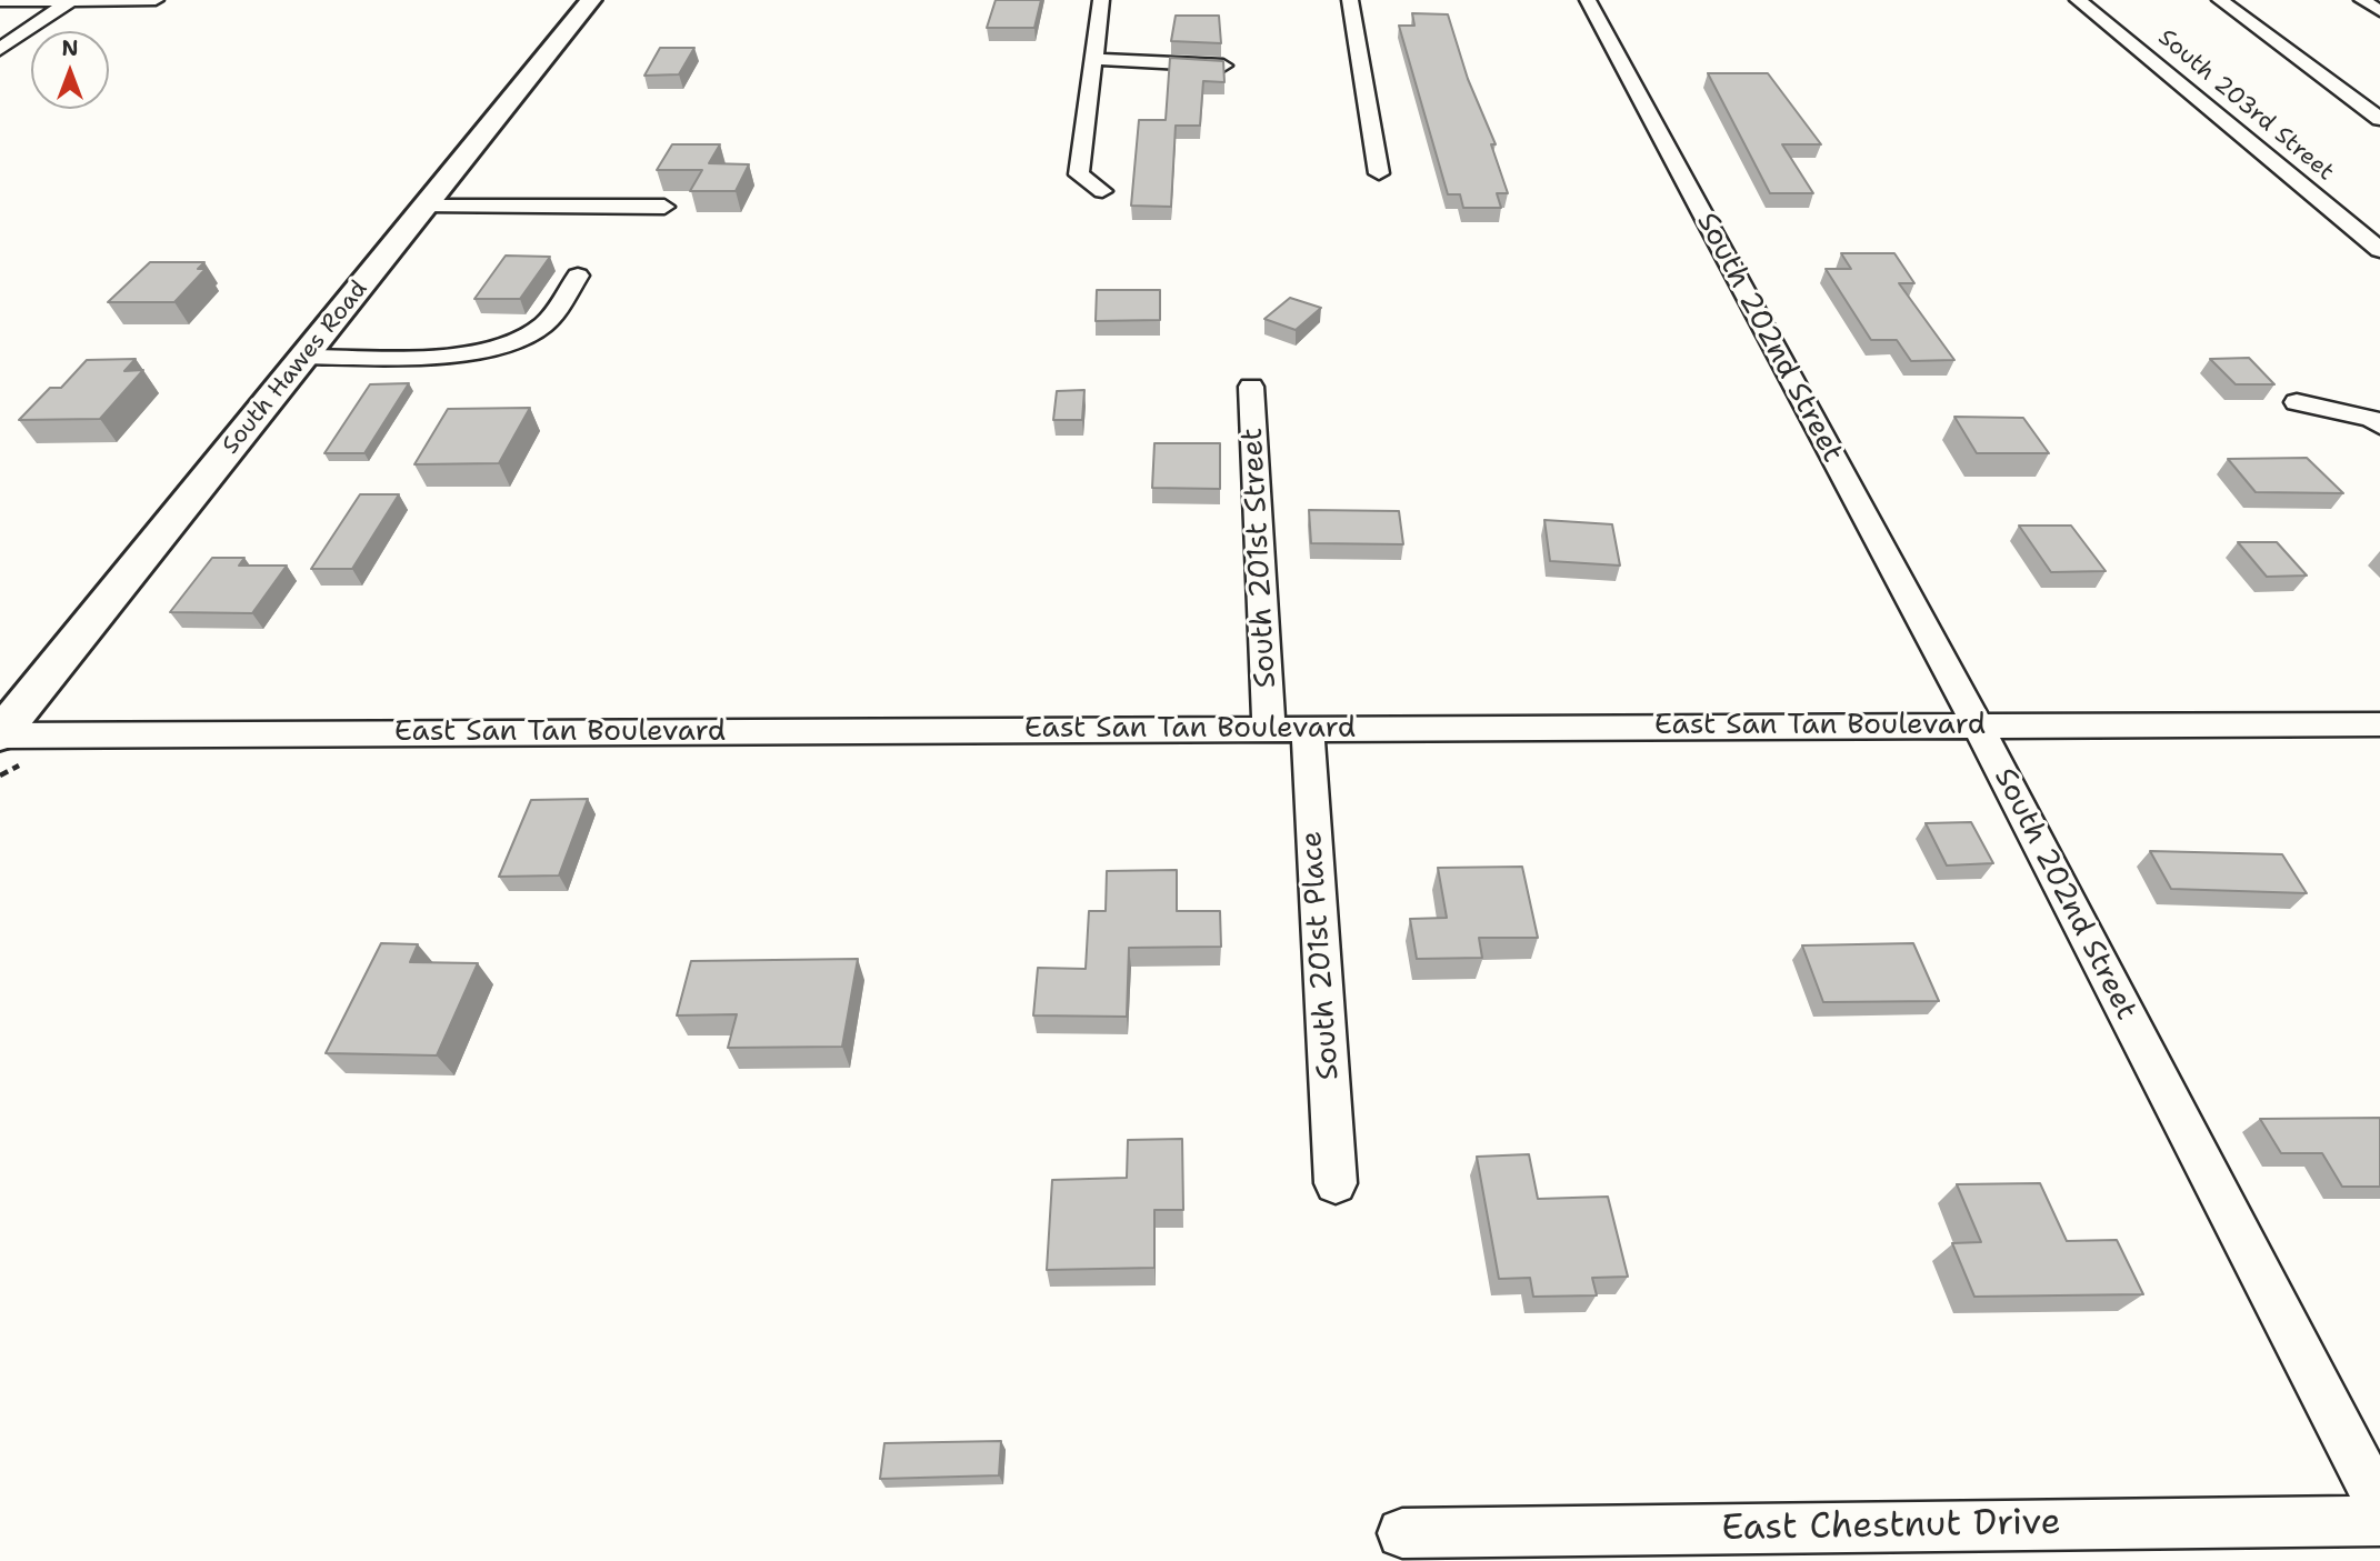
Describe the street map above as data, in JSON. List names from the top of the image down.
{
  "streets": {
    "main road": ["South Hawes Road"],
    "street": [
      "South 203rd Street",
      "South 202nd Street",
      "South 201st Street",
      "East San Tan Boulevard",
      "South 201st Place",
      "East Chestnut Drive"
    ]
  },
  "crossings": [
    ["South 202nd Street", "East San Tan Boulevard"],
    ["South Hawes Road", "East San Tan Boulevard"],
    ["South 201st Street", "East San Tan Boulevard"],
    ["East San Tan Boulevard", "South 201st Place"]
  ],
  "north": "top"
}
